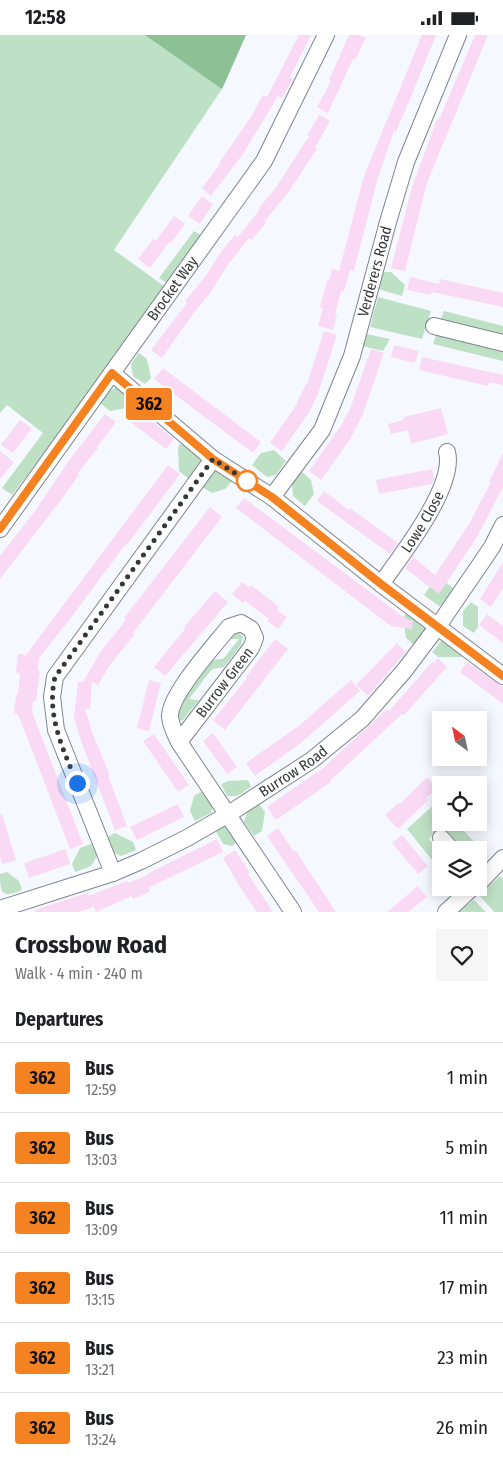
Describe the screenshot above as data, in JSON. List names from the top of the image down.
{
  "streets": {
    "street": [
      "Verderers Road",
      "Brocket Way",
      "Lowe Close",
      "Burrow Green",
      "Burrow Road"
    ]
  },
  "crossings": [
    ["Burrow Green", "Burrow Road"]
  ],
  "lines": ["bus line 362"],
  "north": "top left",
  "page": {
    "status": "12:58",
    "on_map": "362",
    "heading": [
      ["Crossbow Road", "Walk · 4 min · 240 m"],
      "Departures"
    ],
    "list": [
      {
        "mark": "362",
        "name": "Bus",
        "note": "12:59",
        "value": "1 min"
      },
      {
        "mark": "362",
        "name": "Bus",
        "note": "13:03",
        "value": "5 min"
      },
      {
        "mark": "362",
        "name": "Bus",
        "note": "13:09",
        "value": "11 min"
      },
      {
        "mark": "362",
        "name": "Bus",
        "note": "13:15",
        "value": "17 min"
      },
      {
        "mark": "362",
        "name": "Bus",
        "note": "13:21",
        "value": "23 min"
      },
      {
        "mark": "362",
        "name": "Bus",
        "note": "13:24",
        "value": "26 min"
      }
    ]
  }
}
